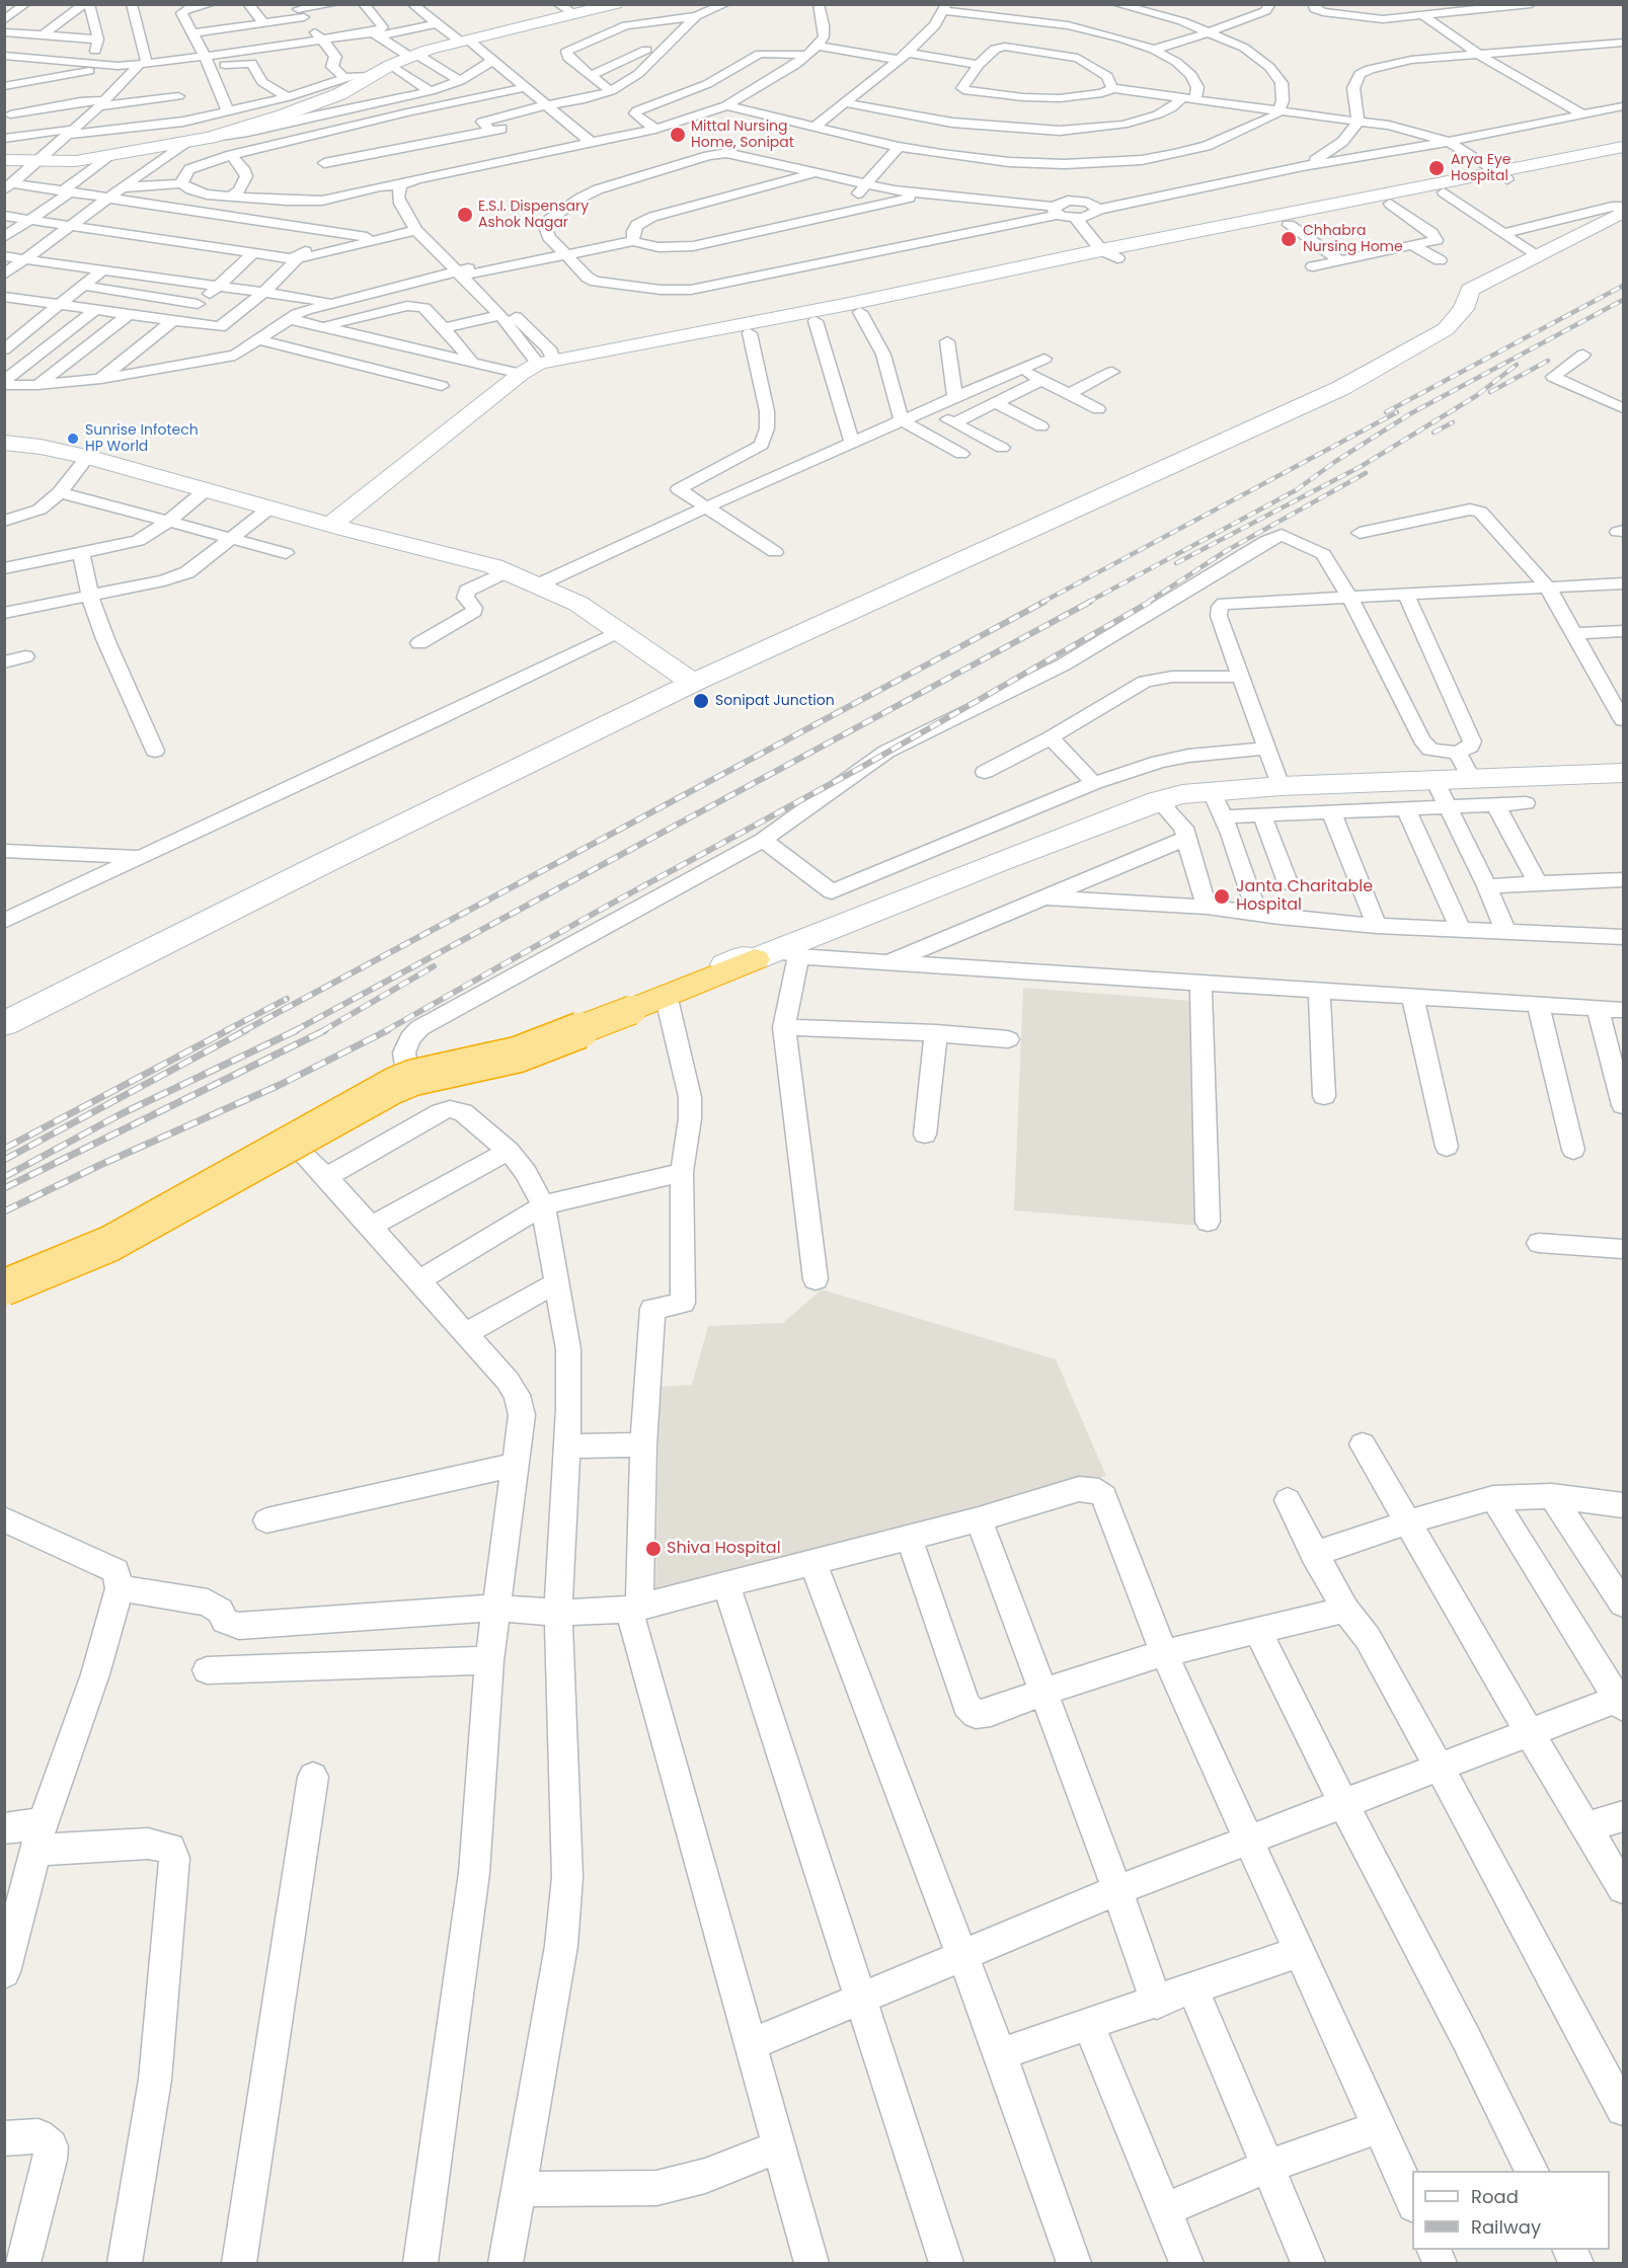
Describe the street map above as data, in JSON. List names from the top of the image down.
{
  "places": [
    "Mittal Nursing Home, Sonipat",
    "Arya Eye Hospital",
    "E.S.I. Dispensary Ashok Nagar",
    "Chhabra Nursing Home",
    "Sunrise Infotech HP World",
    "Sonipat Junction",
    "Janta Charitable Hospital",
    "Shiva Hospital"
  ],
  "legend": ["Road", "Railway"]
}
